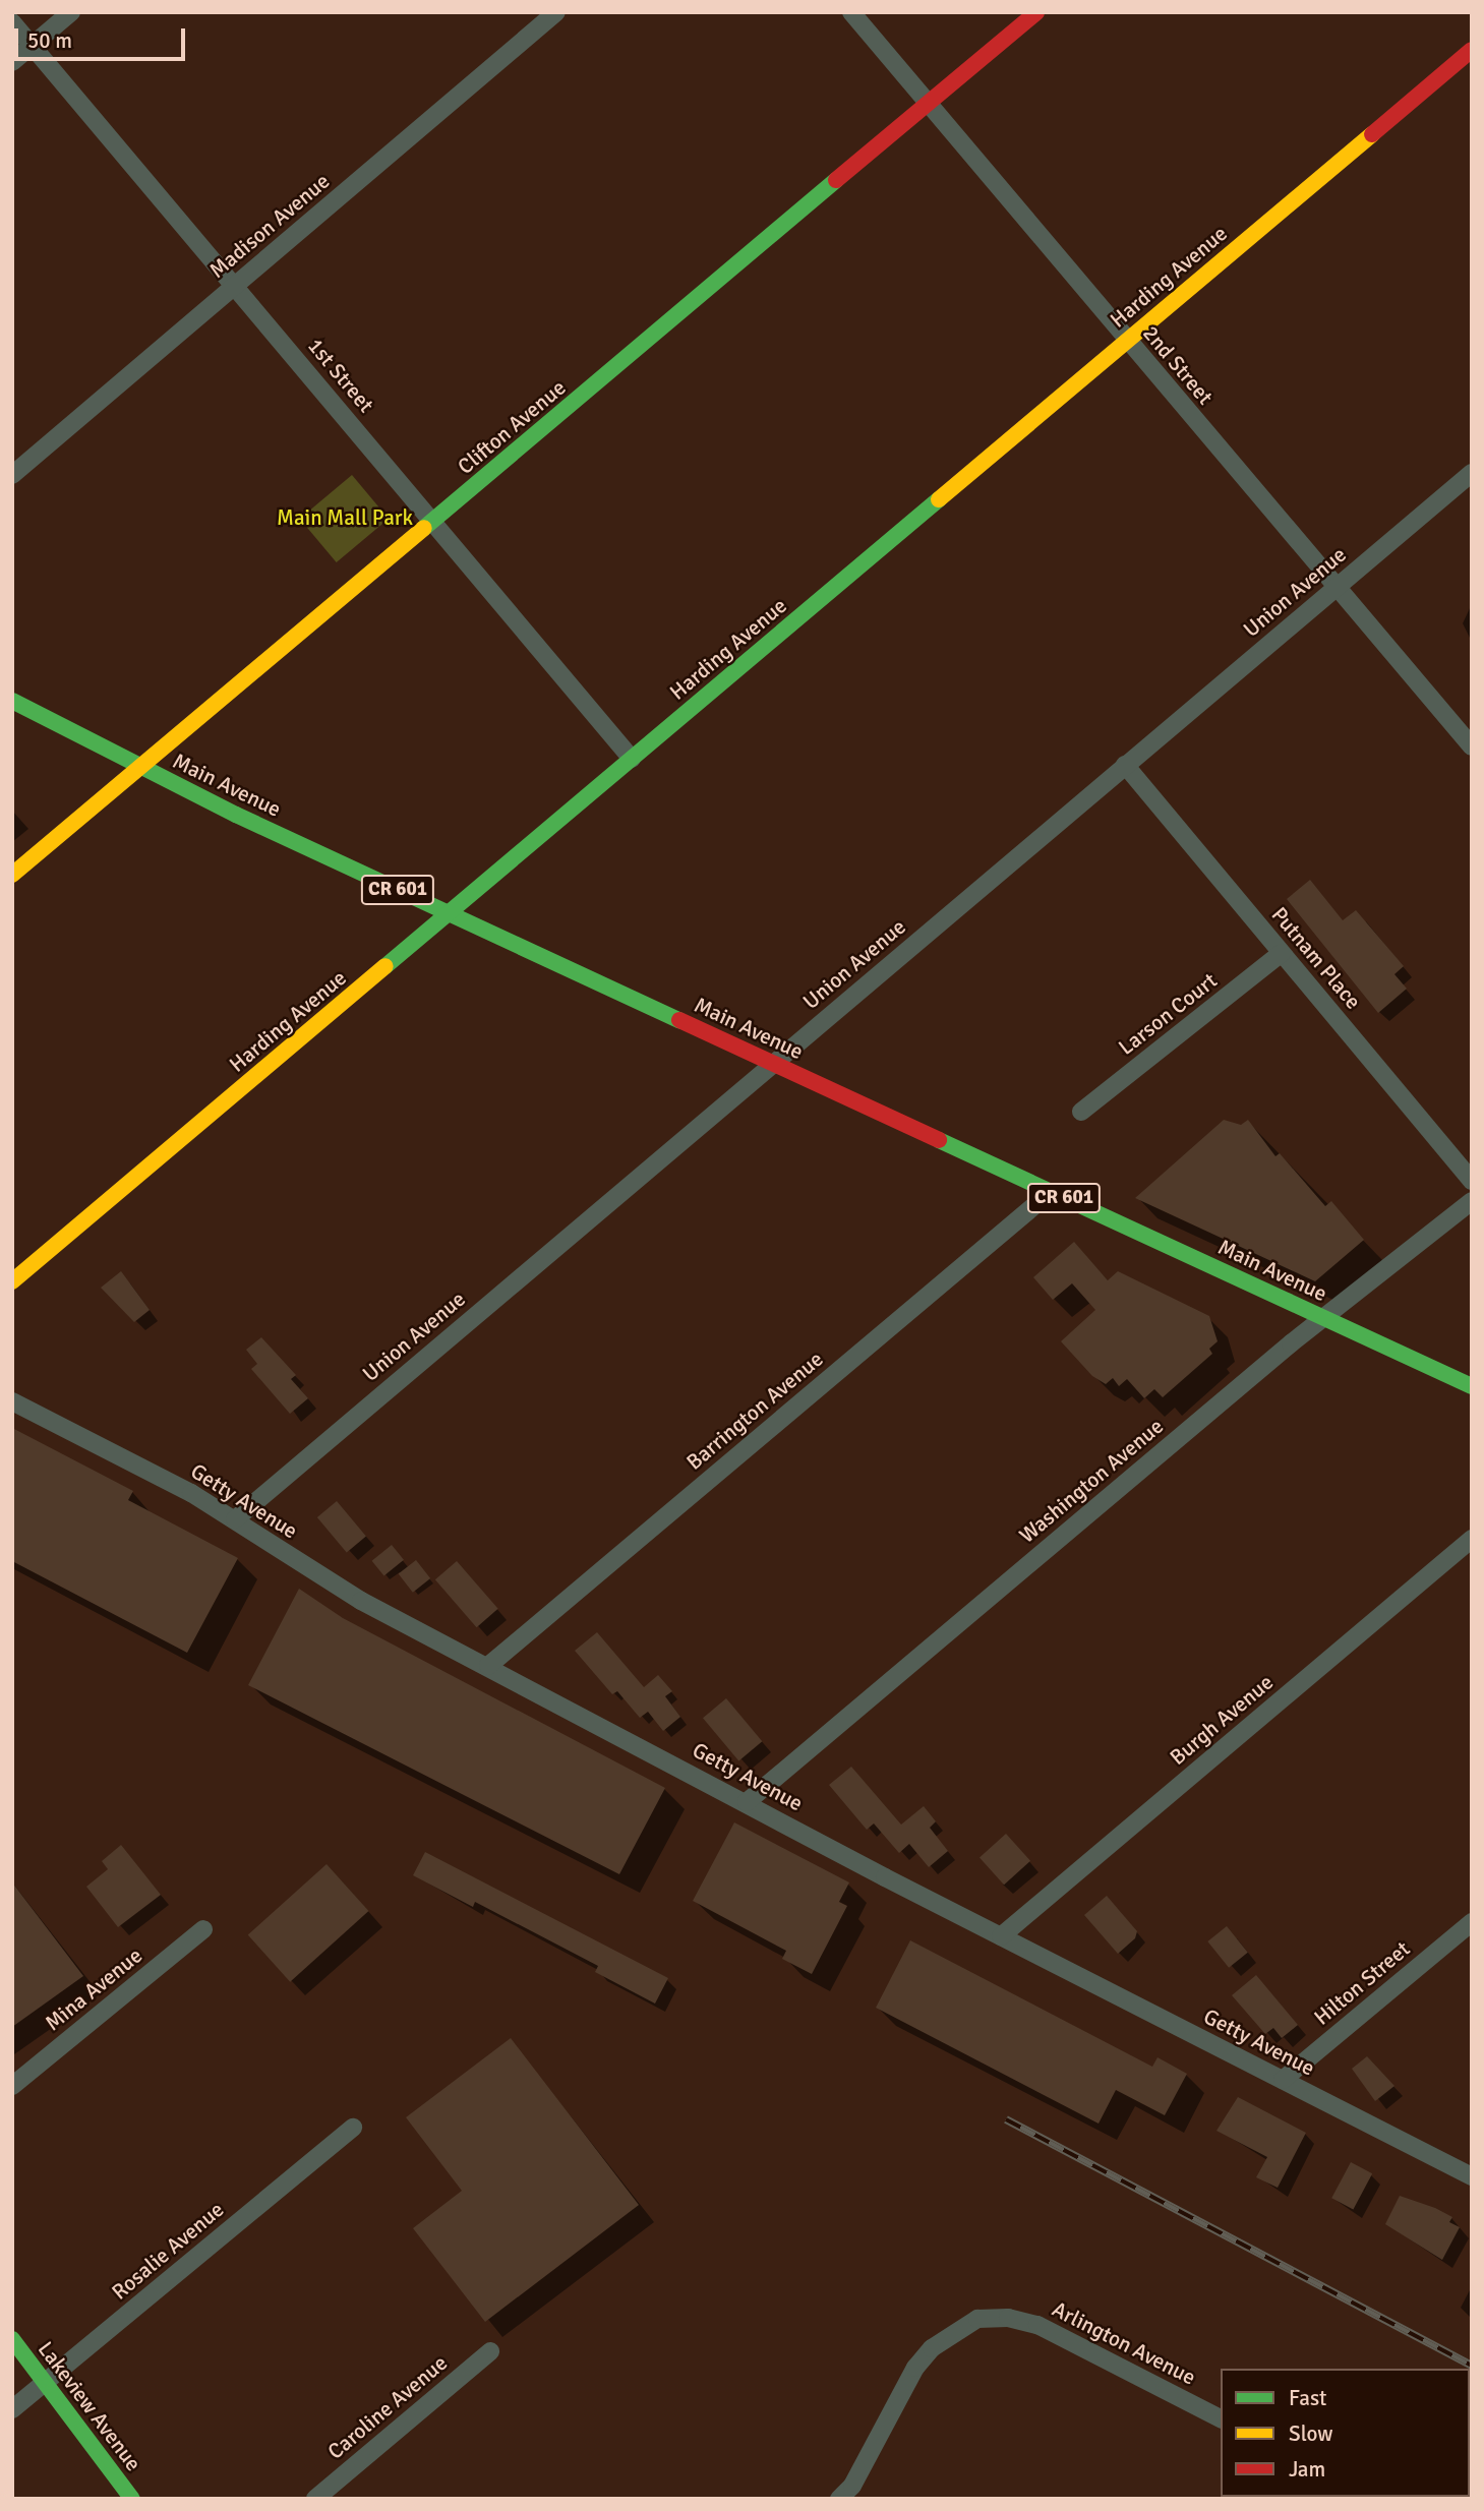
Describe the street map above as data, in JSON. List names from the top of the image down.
{
  "streets": {
    "main road": [
      "Harding Avenue",
      "Clifton Avenue",
      "Main Avenue",
      "CR 601",
      "Lakeview Avenue"
    ],
    "street": [
      "Madison Avenue",
      "2nd Street",
      "1st Street",
      "Union Avenue",
      "Putnam Place",
      "Larson Court",
      "Barrington Avenue",
      "Washington Avenue",
      "Getty Avenue",
      "Burgh Avenue",
      "Hilton Street",
      "Mina Avenue",
      "Rosalie Avenue",
      "Arlington Avenue",
      "Caroline Avenue"
    ]
  },
  "crossings": [
    ["Madison Avenue", "1st Street"],
    ["Harding Avenue", "2nd Street"],
    ["Harding Avenue", "1st Street"],
    ["Harding Avenue", "Main Avenue"],
    ["2nd Street", "Clifton Avenue"],
    ["2nd Street", "Union Avenue"],
    ["1st Street", "Clifton Avenue"],
    ["Clifton Avenue", "Main Avenue"],
    ["Union Avenue", "Main Avenue"],
    ["Union Avenue", "Putnam Place"],
    ["Union Avenue", "Getty Avenue"],
    ["Main Avenue", "Barrington Avenue"],
    ["Main Avenue", "Washington Avenue"],
    ["Putnam Place", "Larson Court"],
    ["Barrington Avenue", "Getty Avenue"],
    ["Washington Avenue", "Getty Avenue"],
    ["Getty Avenue", "Burgh Avenue"],
    ["Getty Avenue", "Hilton Street"],
    ["Rosalie Avenue", "Lakeview Avenue"]
  ],
  "parks": ["Main Mall Park"],
  "legend": ["Fast", "Slow", "Jam"],
  "scale_bar": "50 m"
}
